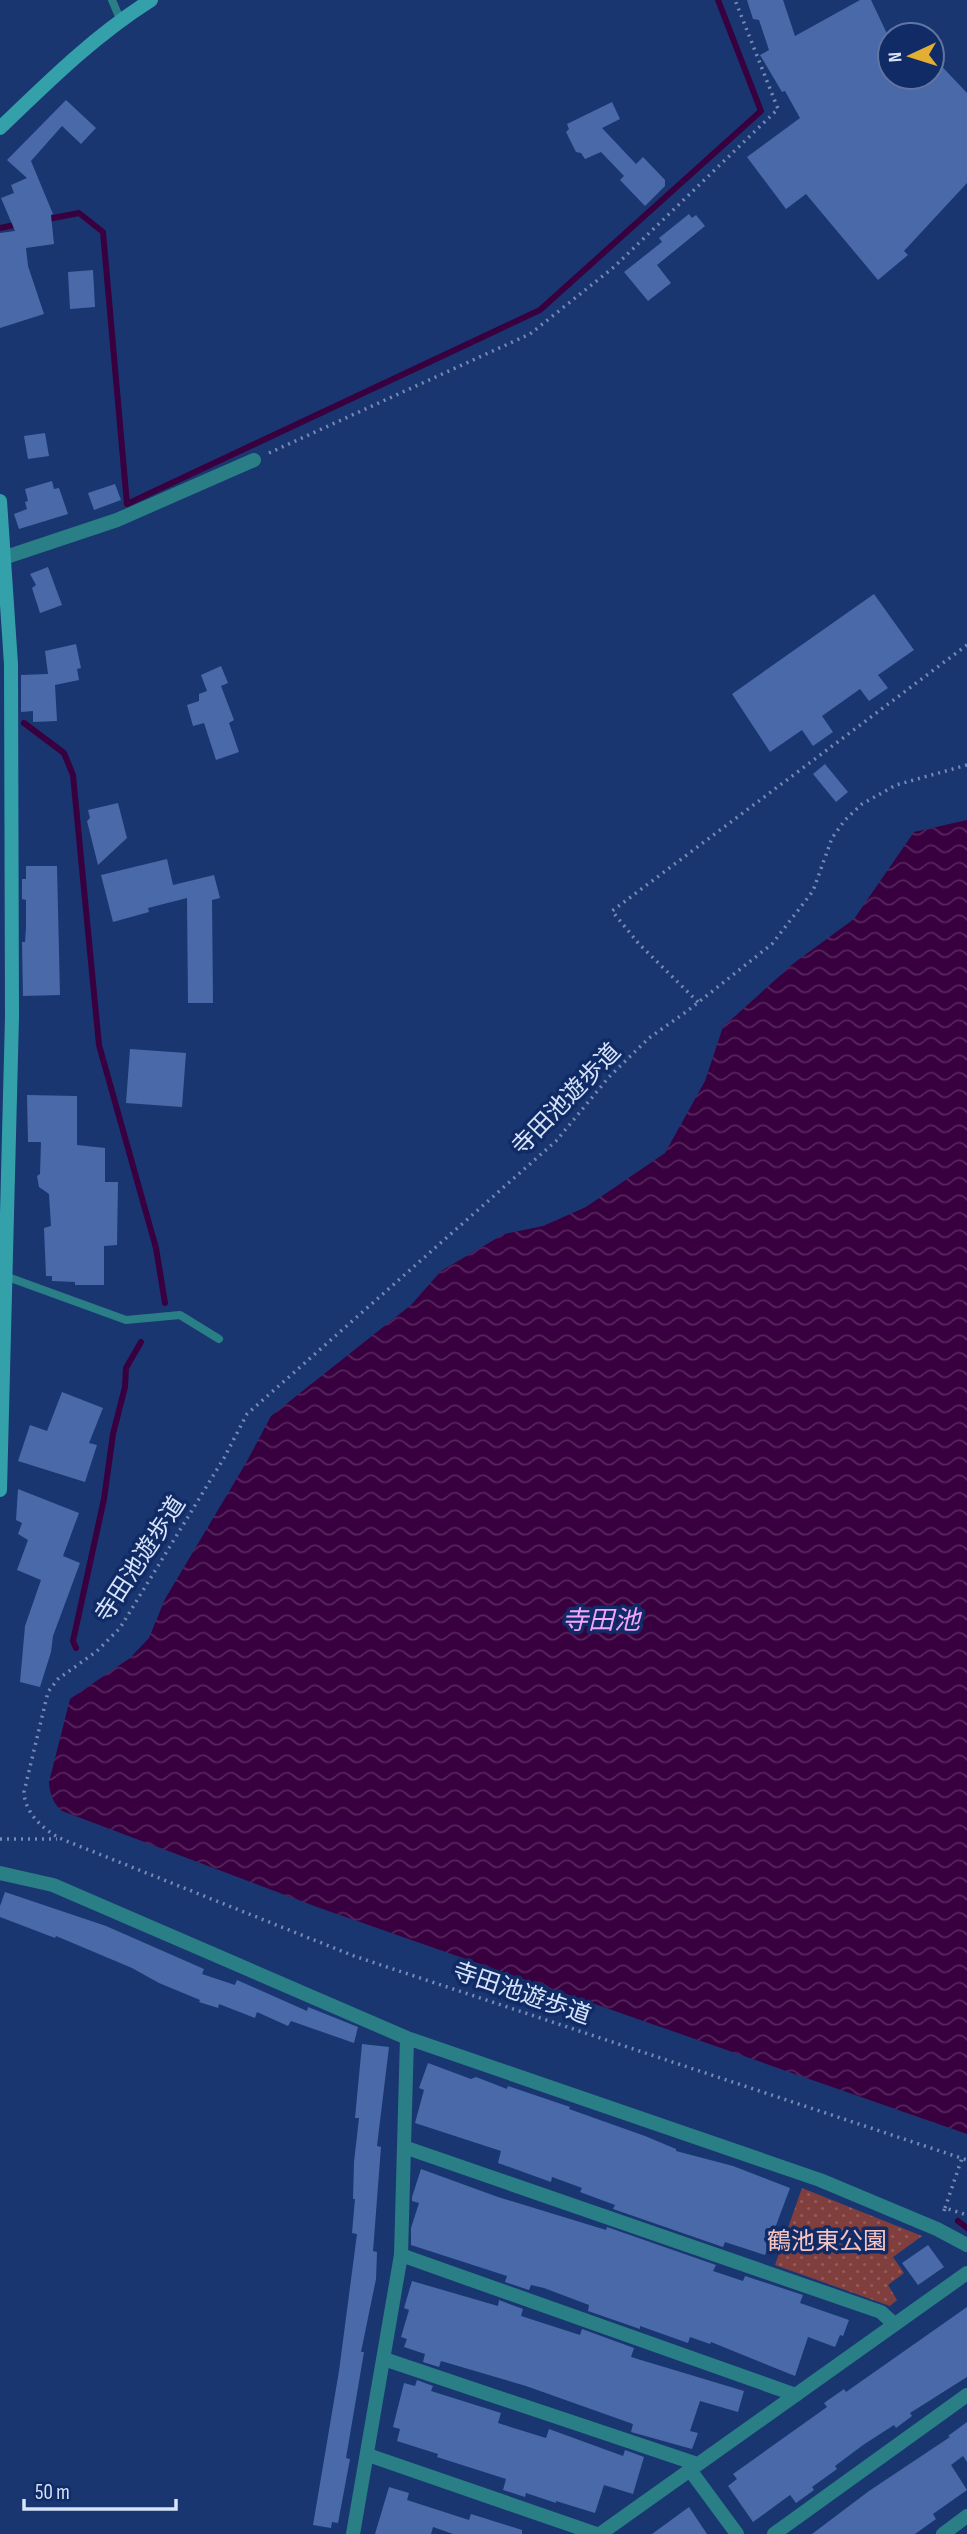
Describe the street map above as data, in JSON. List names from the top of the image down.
{
  "streets": {
    "path": ["寺田池遊歩道"]
  },
  "water": ["寺田池"],
  "parks": ["鶴池東公園"],
  "scale_bar": "50 m",
  "north": "left"
}
